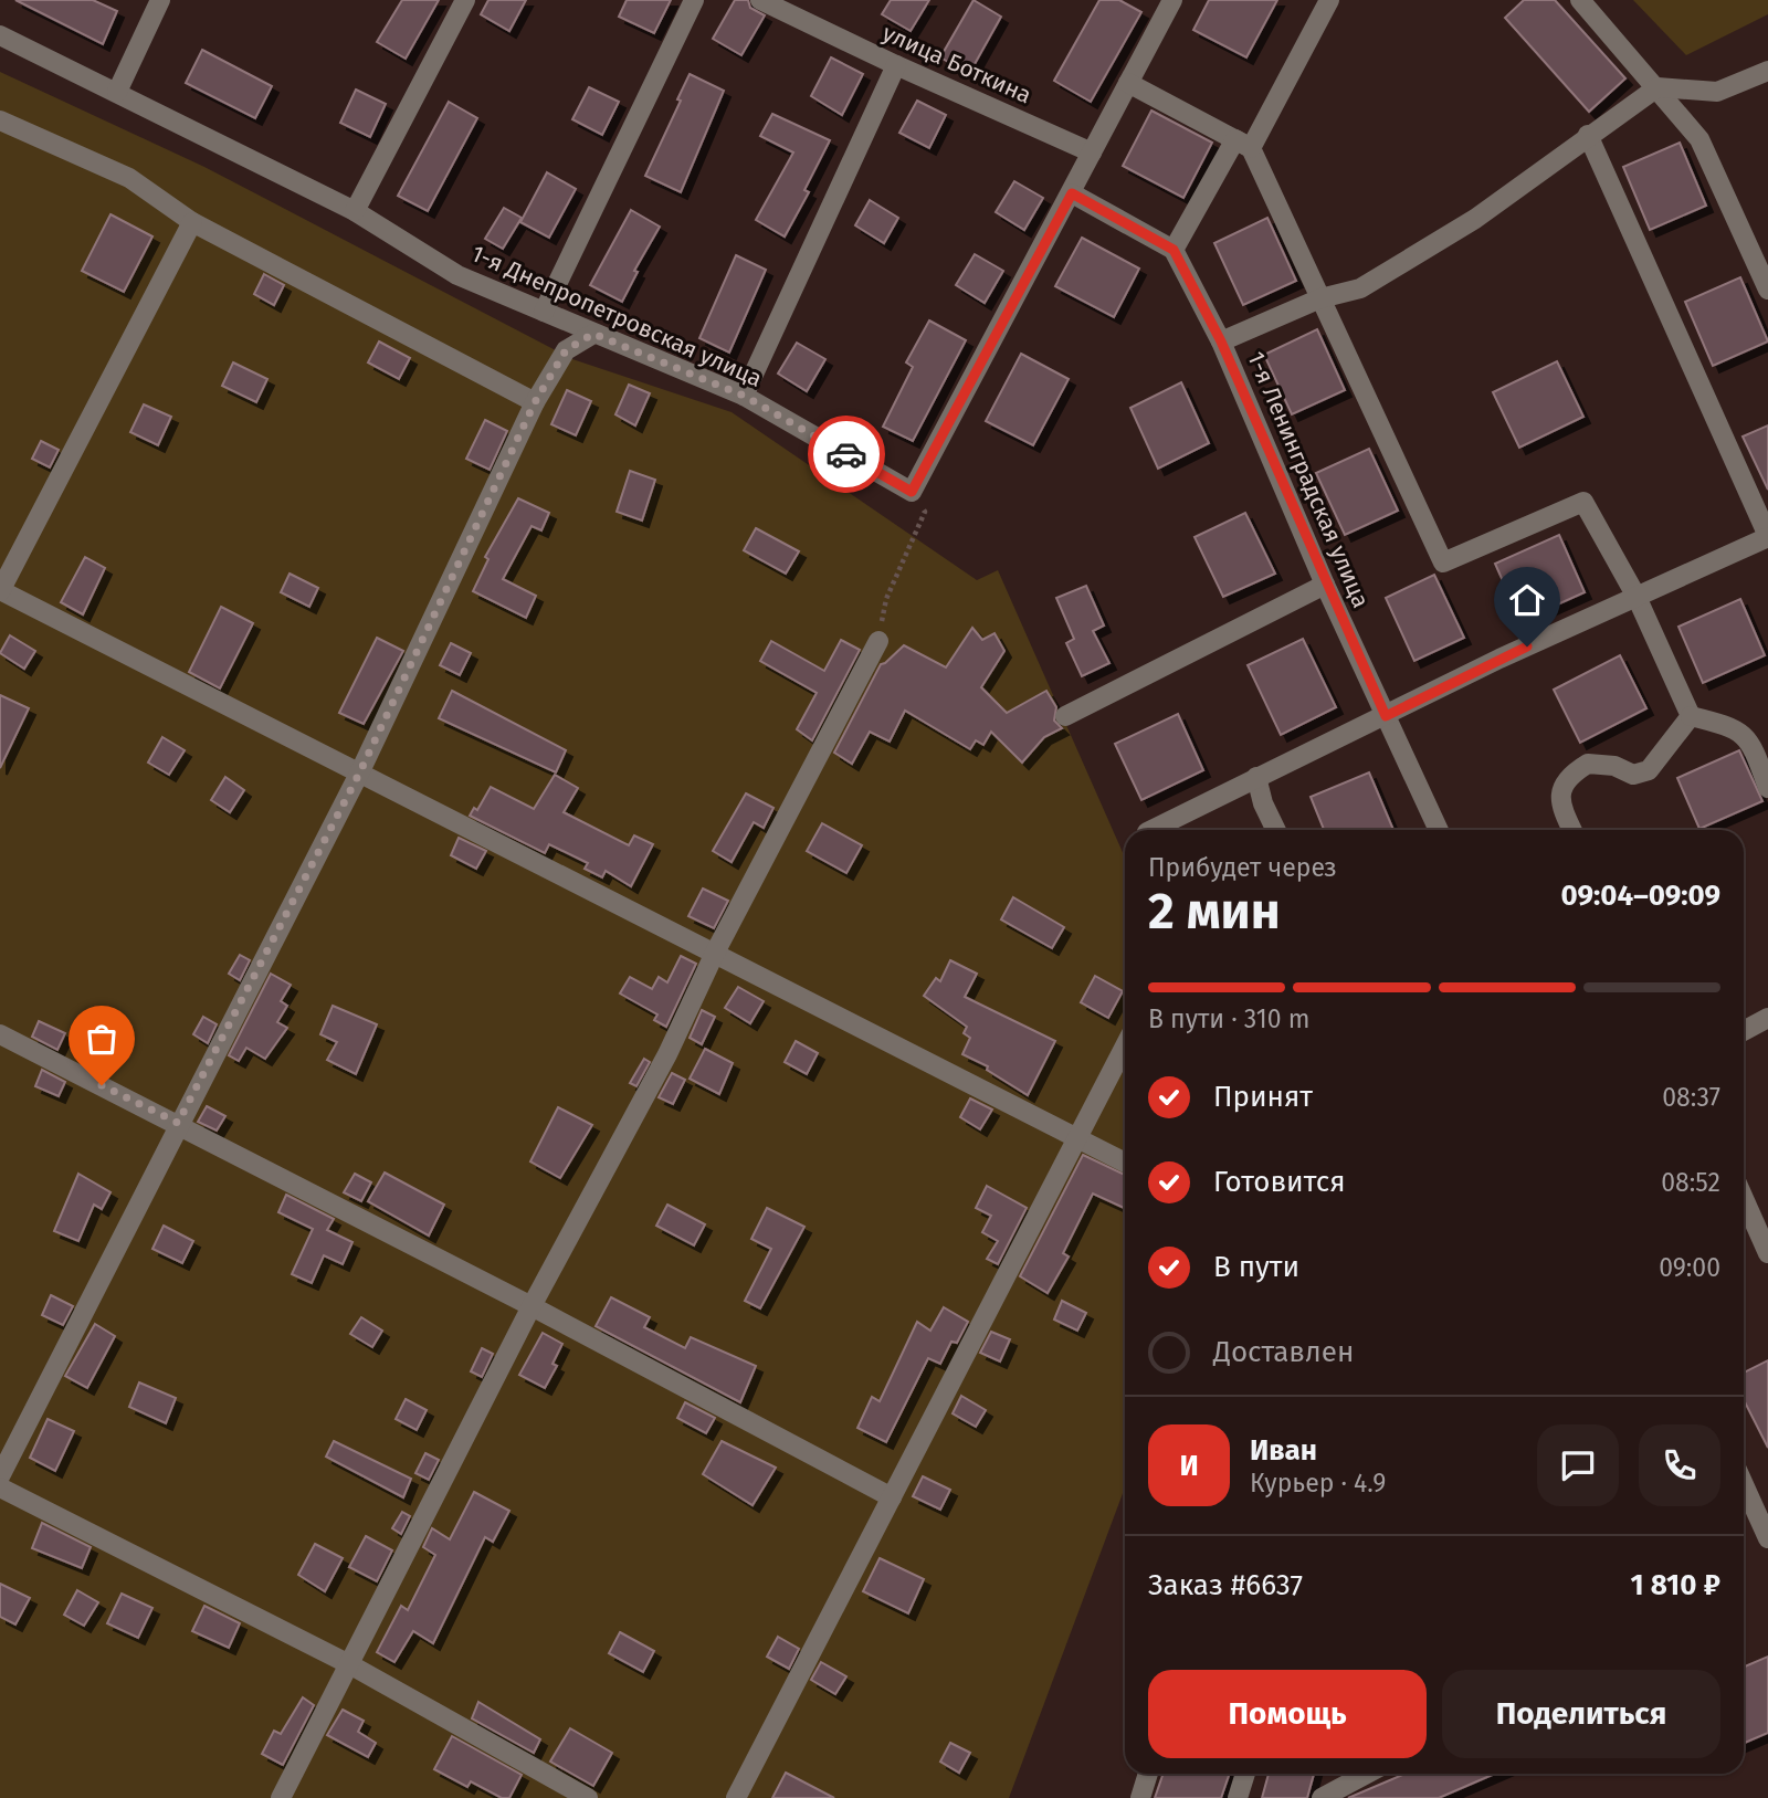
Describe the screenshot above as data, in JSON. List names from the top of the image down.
{
  "streets": {
    "street": ["улица Боткина", "1-я Днепропетровская улица", "1-я Ленинградская улица"]
  },
  "page": {
    "heading": ["2 мин", "Прибудет через", "09:04–09:09"],
    "panel": [
      "Иван",
      "Курьер · 4.9",
      "Заказ #6637",
      "1 810 ₽"
    ],
    "bar": "В пути · 310 m",
    "list": [
      ["Принят", "08:37"],
      ["Готовится", "08:52"],
      ["В пути", "09:00"],
      "Доставлен"
    ],
    "round": "И",
    "buttons": ["Помощь", "Поделиться"]
  }
}
